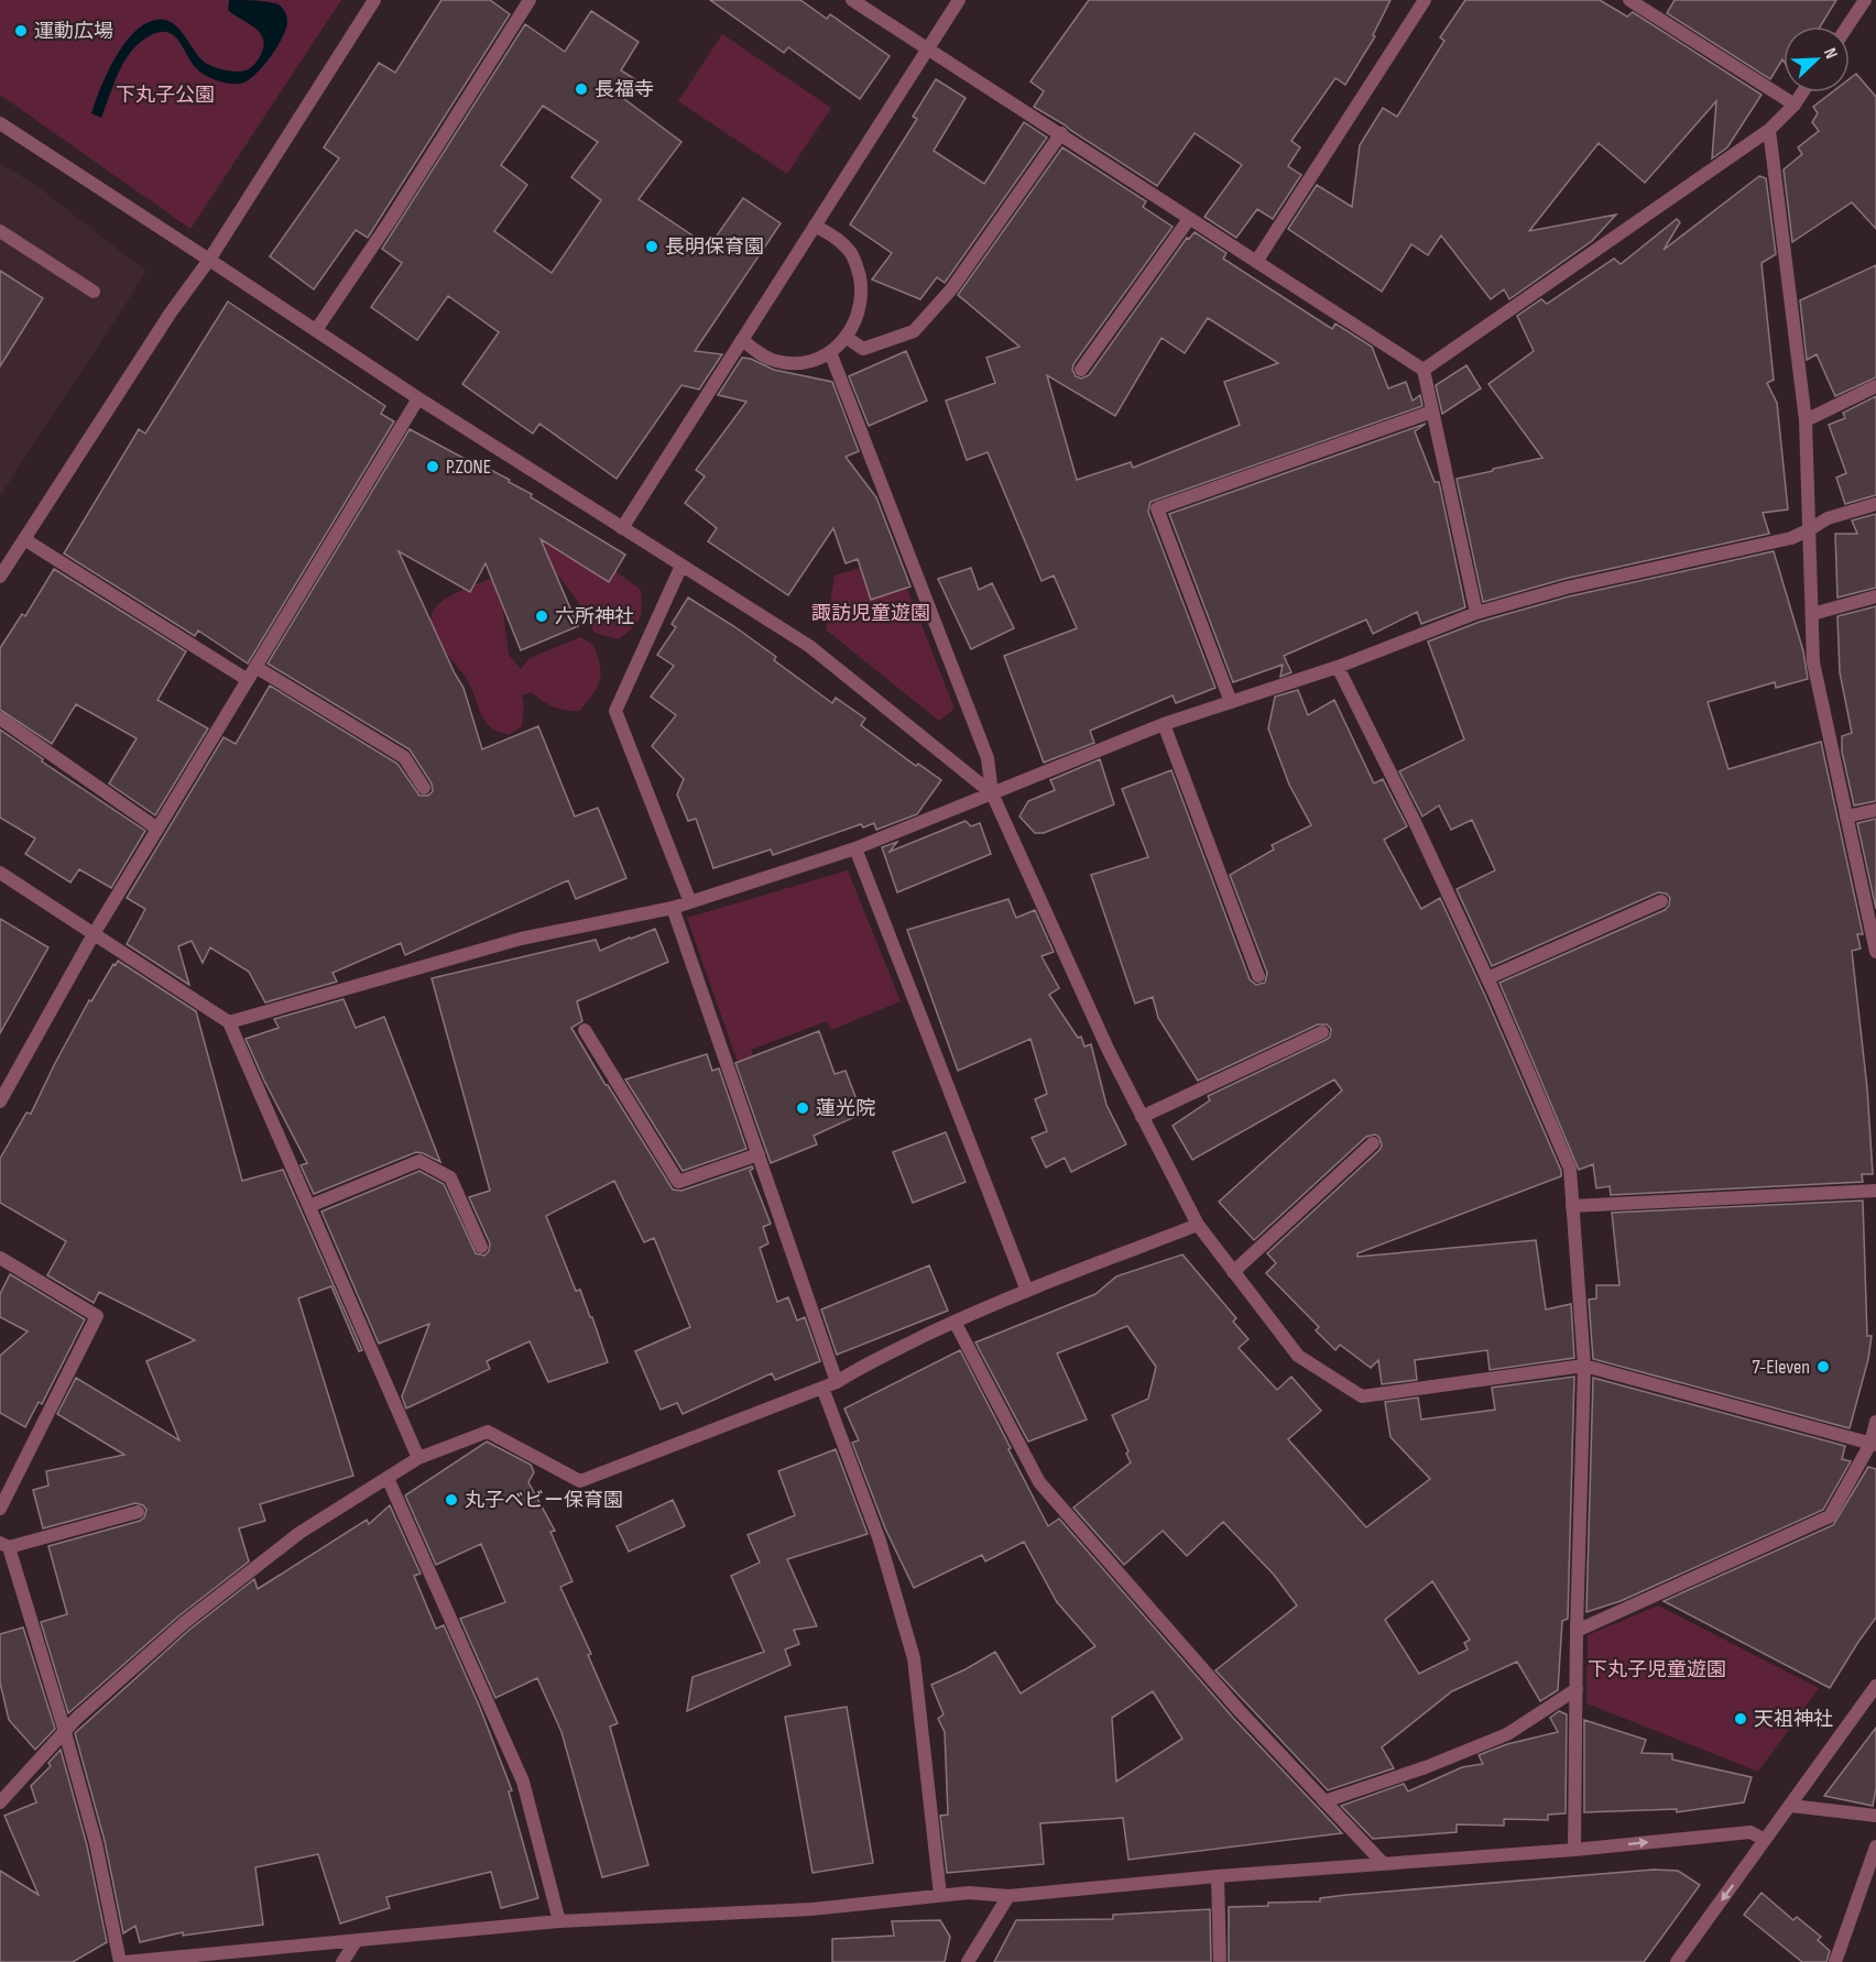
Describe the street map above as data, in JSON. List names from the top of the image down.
{
  "parks": ["下丸子公園", "諏訪児童遊園", "下丸子児童遊園"],
  "places": [
    "運動広場",
    "長福寺",
    "長明保育園",
    "P.ZONE",
    "六所神社",
    "蓮光院",
    "7-Eleven",
    "丸子ベビー保育園",
    "天祖神社"
  ],
  "north": "top right"
}
